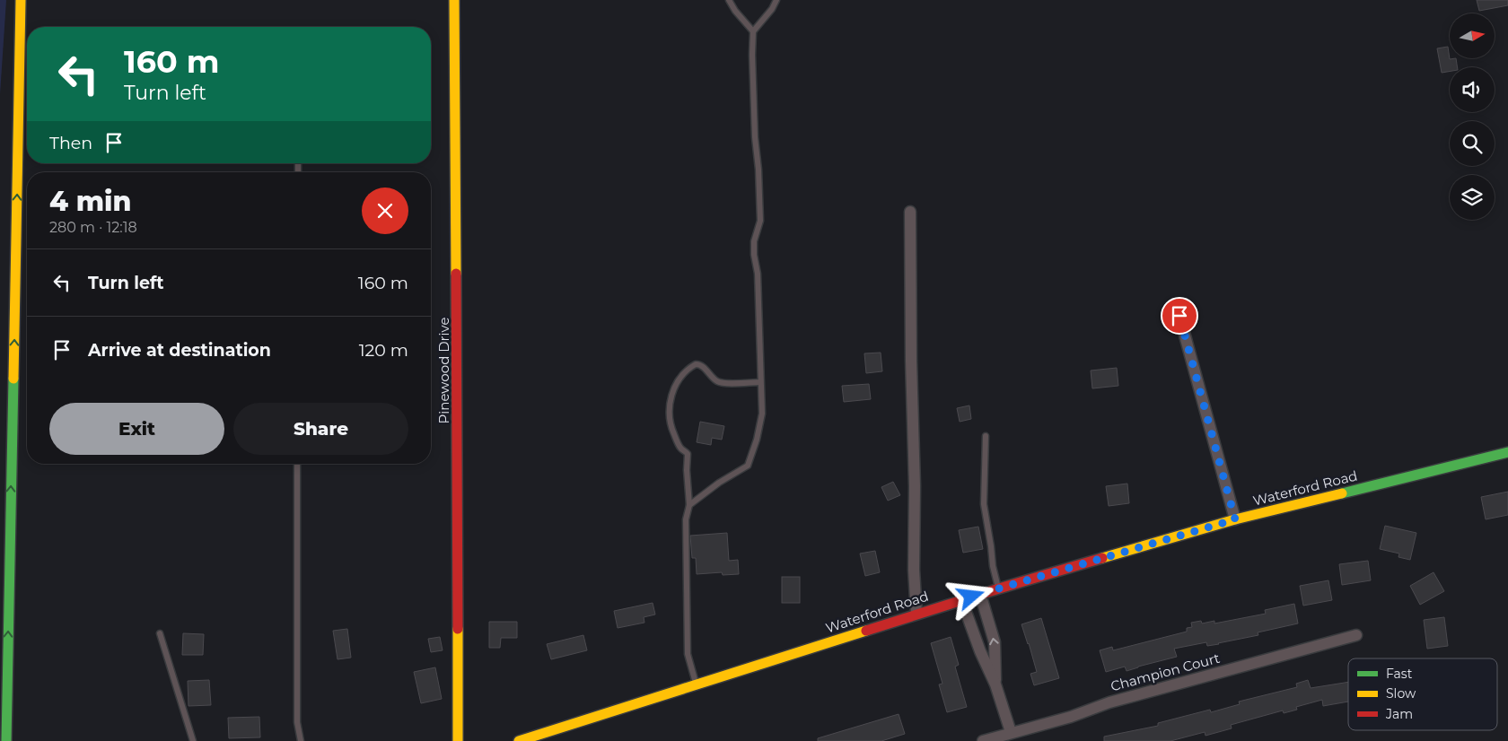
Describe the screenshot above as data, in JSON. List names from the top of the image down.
{
  "streets": {
    "main road": ["Pinewood Drive", "Waterford Road"],
    "street": ["Champion Court"]
  },
  "legend": ["Fast", "Slow", "Jam"],
  "north": "right",
  "page": {
    "turn": ["160 m", "Turn left"],
    "then": "Then",
    "heading": ["4 min", "280 m · 12:18"],
    "list": [
      {
        "name": "Turn left",
        "value": "160 m"
      },
      {
        "name": "Arrive at destination",
        "value": "120 m"
      }
    ],
    "buttons": ["Exit", "Share"]
  }
}
